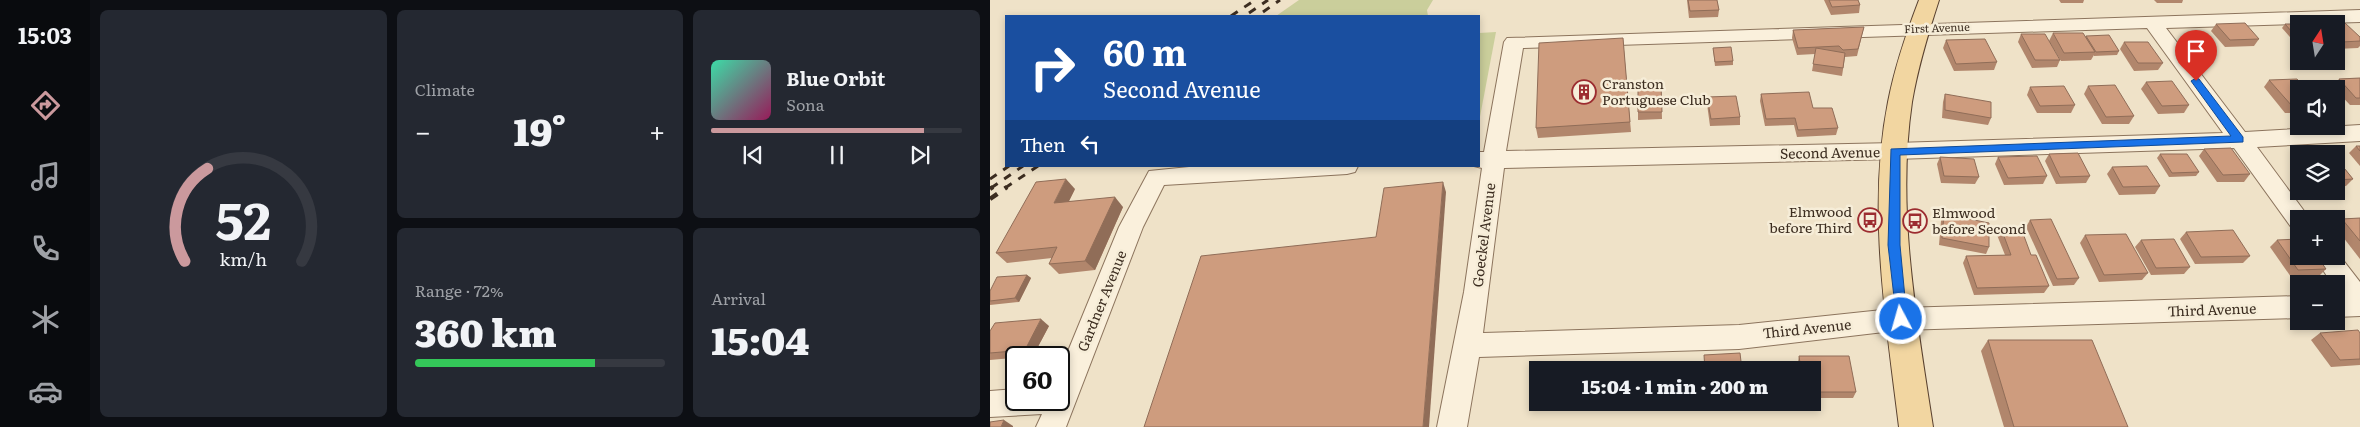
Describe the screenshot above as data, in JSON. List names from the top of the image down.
{
  "streets": {
    "street": [
      "First Avenue",
      "Second Avenue",
      "Goeckel Avenue",
      "Gardner Avenue",
      "Third Avenue"
    ]
  },
  "crossings": [
    ["First Avenue", "Goeckel Avenue"],
    ["Second Avenue", "Goeckel Avenue"],
    ["Goeckel Avenue", "Third Avenue"]
  ],
  "places": {
    "building": ["Cranston Portuguese Club"],
    "bus stop": ["Elmwood before Third", "Elmwood before Second"]
  },
  "north": "top",
  "page": {
    "tabs": "15:03",
    "tile": [
      "Climate",
      ["Range · 72%", "360 km"],
      ["Arrival", "15:04"]
    ],
    "map_buttons": ["+", "−"],
    "turn": ["60 m", "Second Avenue"],
    "song": ["Blue Orbit", "Sona"],
    "heat": ["−", "19°", "+"],
    "then": "Then",
    "limit": "60",
    "trip": "15:04 · 1 min · 200 m",
    "gauge": ["52", "km/h"]
  }
}
